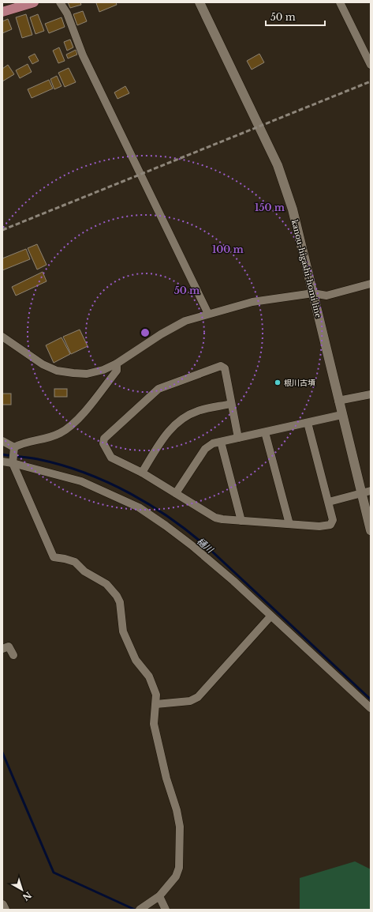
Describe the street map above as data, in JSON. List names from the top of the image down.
{
  "streets": {
    "main road": ["kanou-higashi-homi line"]
  },
  "water": ["樋川"],
  "places": ["根川古墳"],
  "scale_bar": "50 m",
  "north": "bottom right",
  "rings": ["150 m", "100 m", "50 m"]
}
